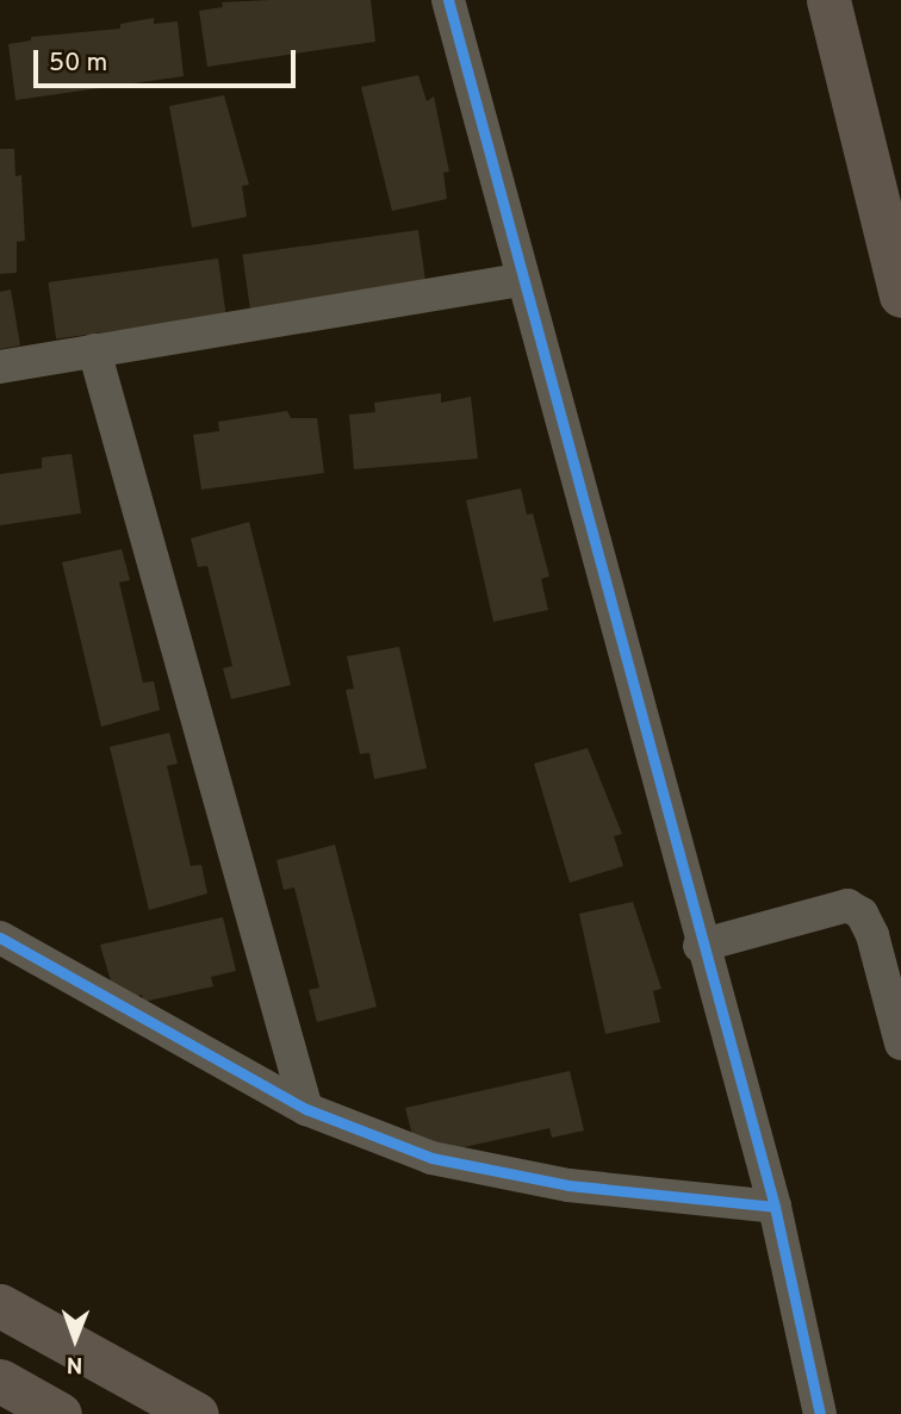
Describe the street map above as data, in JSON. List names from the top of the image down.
{
  "scale_bar": "50 m",
  "north": "bottom"
}
